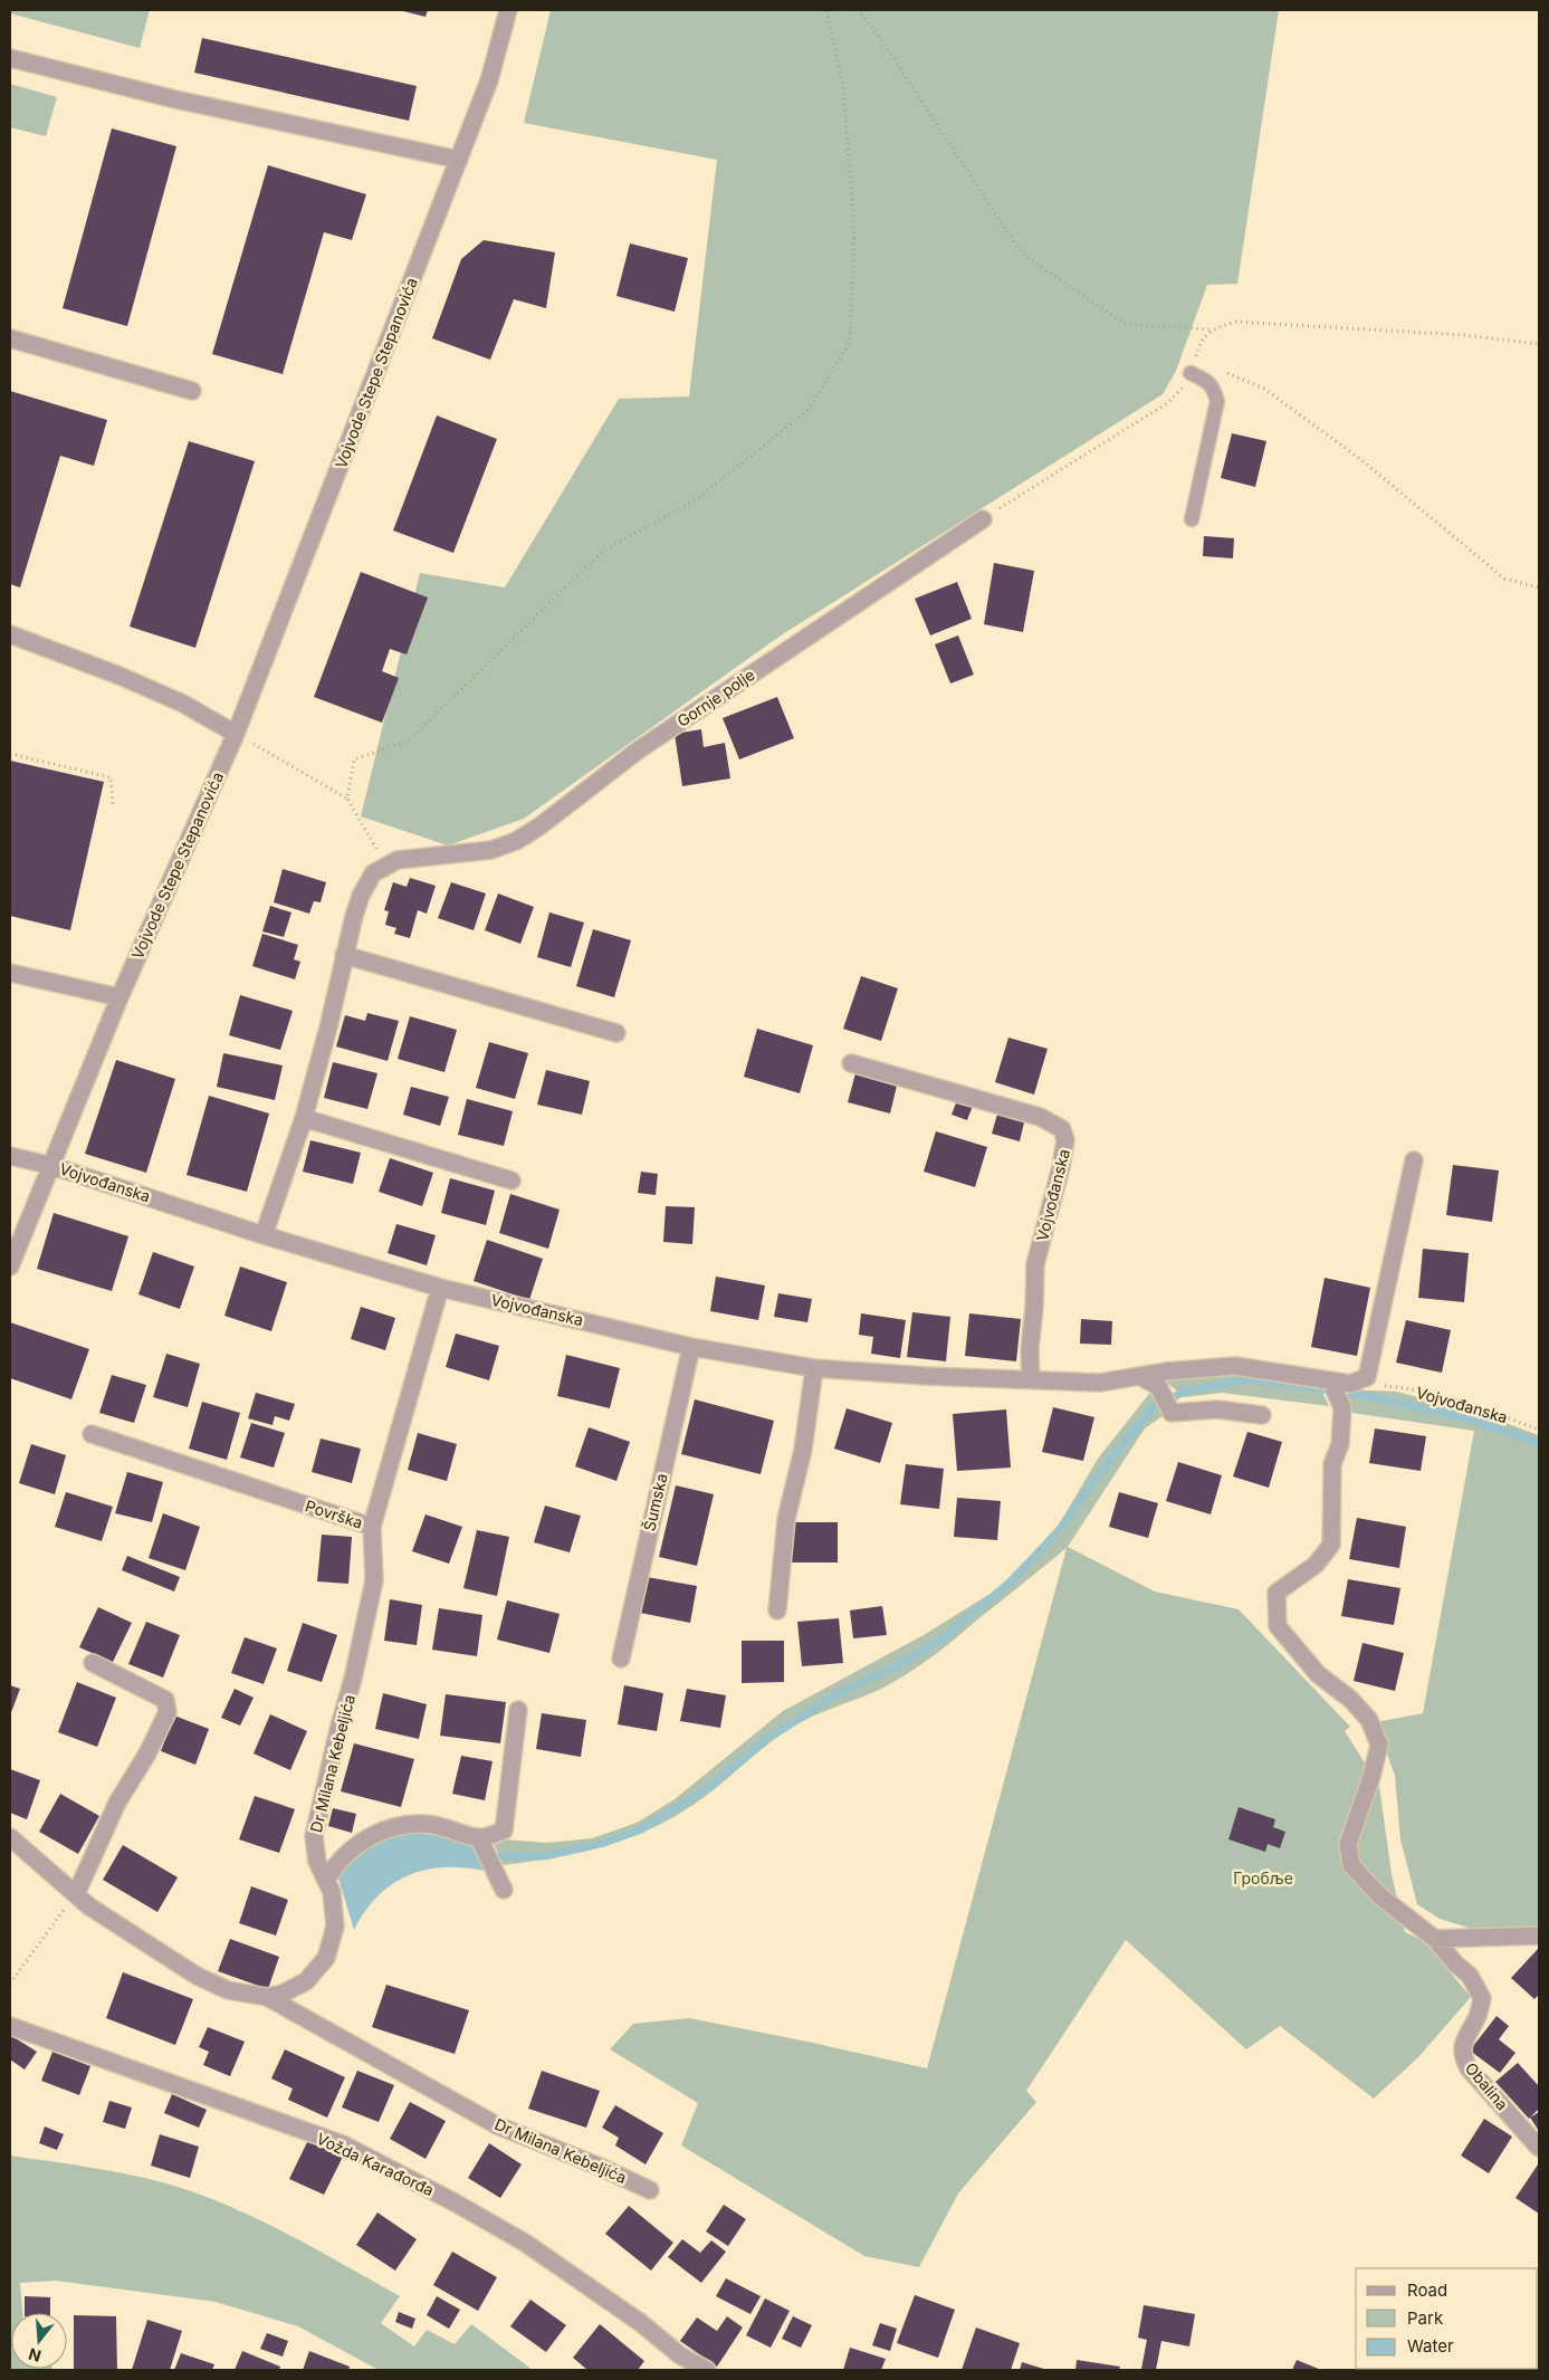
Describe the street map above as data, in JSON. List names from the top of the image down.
{
  "streets": {
    "street": [
      "Vojvode Stepe Stepanovića",
      "Gornje polje",
      "Vojvođanska",
      "Šumska",
      "Površka",
      "Dr Milana Kebeljića",
      "Obalina",
      "Vožda Karađorđa"
    ]
  },
  "crossings": [
    ["Vojvode Stepe Stepanovića", "Vojvođanska"],
    ["Vojvođanska", "Šumska"],
    ["Vojvođanska", "Površka"],
    ["Površka", "Dr Milana Kebeljića"]
  ],
  "parks": ["Гробље"],
  "legend": ["Road", "Park", "Water"],
  "north": "bottom"
}
